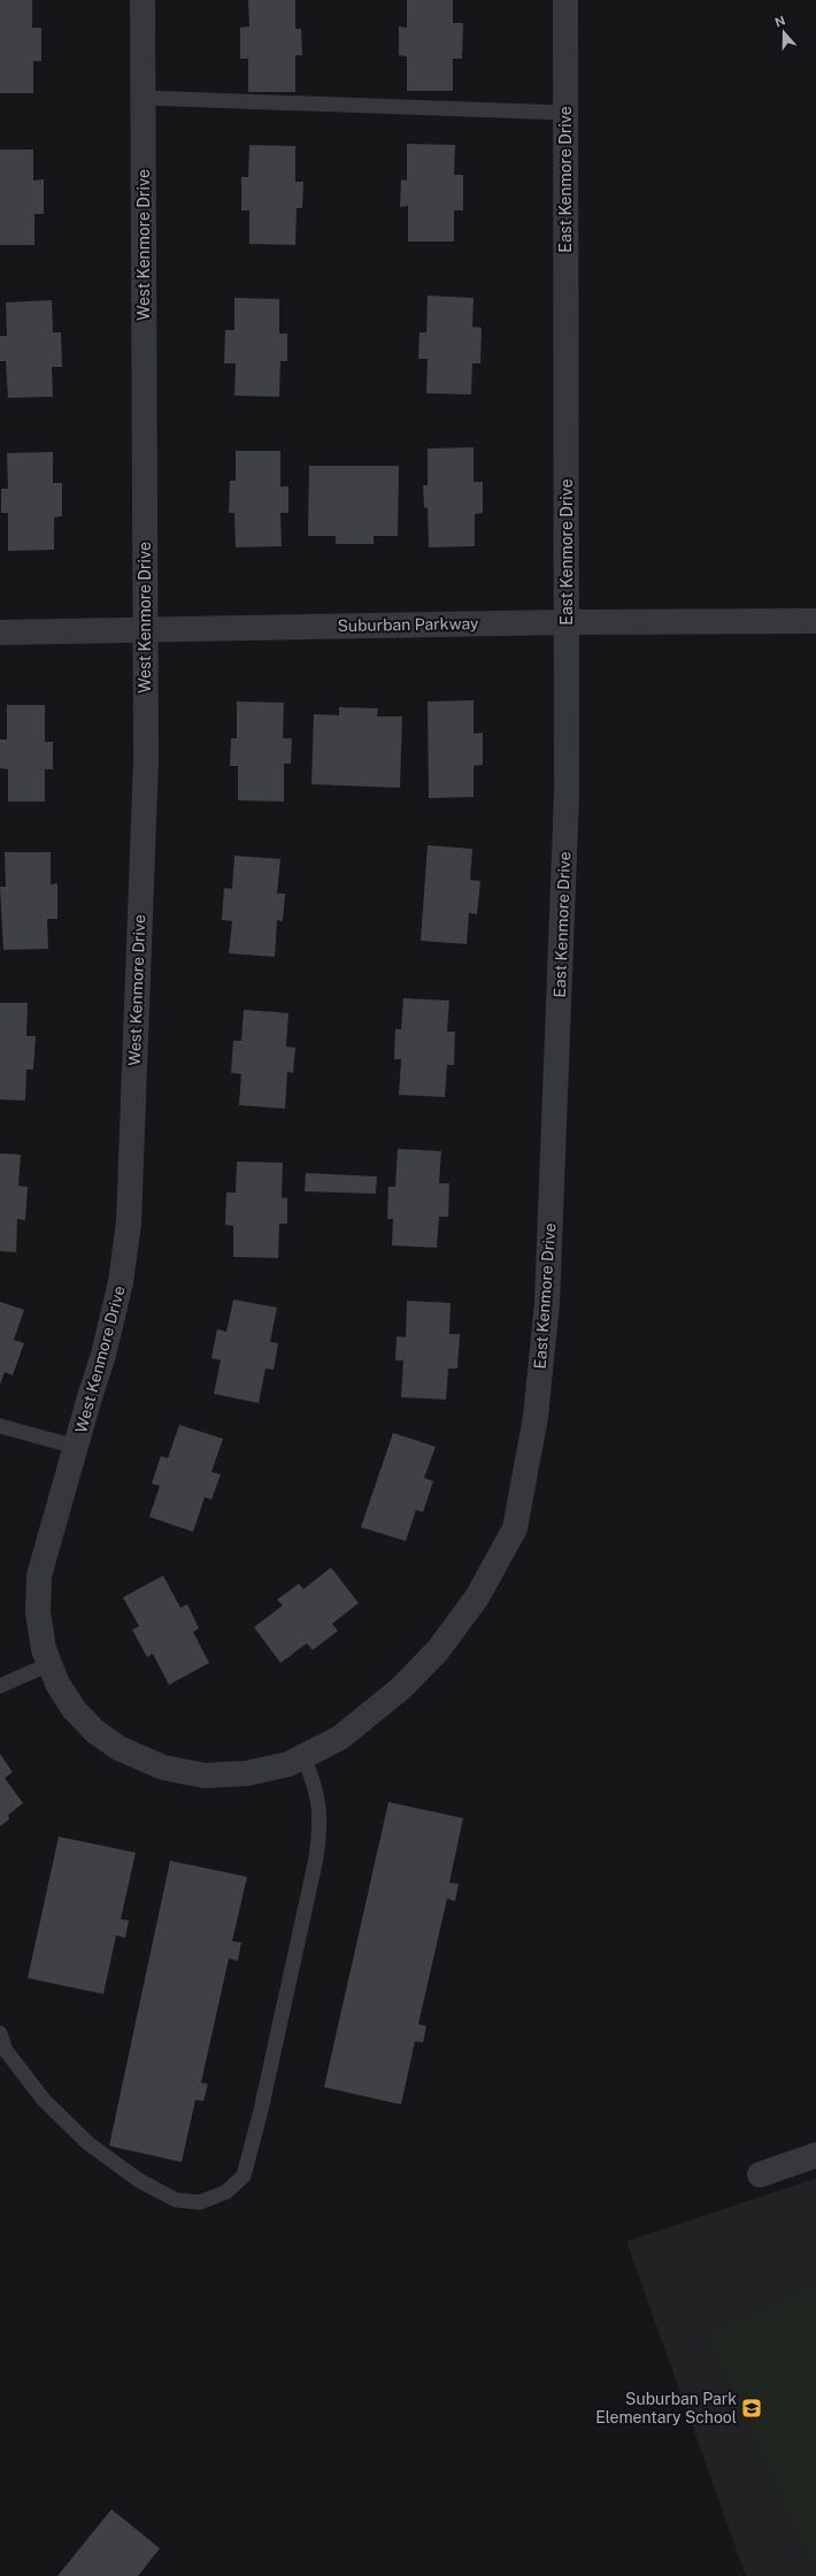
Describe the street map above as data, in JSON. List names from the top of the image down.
{
  "streets": {
    "street": ["East Kenmore Drive", "West Kenmore Drive", "Suburban Parkway"]
  },
  "crossings": [
    ["East Kenmore Drive", "West Kenmore Drive"],
    ["East Kenmore Drive", "Suburban Parkway"],
    ["West Kenmore Drive", "Suburban Parkway"]
  ],
  "places": {
    "school or university": ["Suburban Park Elementary School"]
  },
  "north": "top"
}
